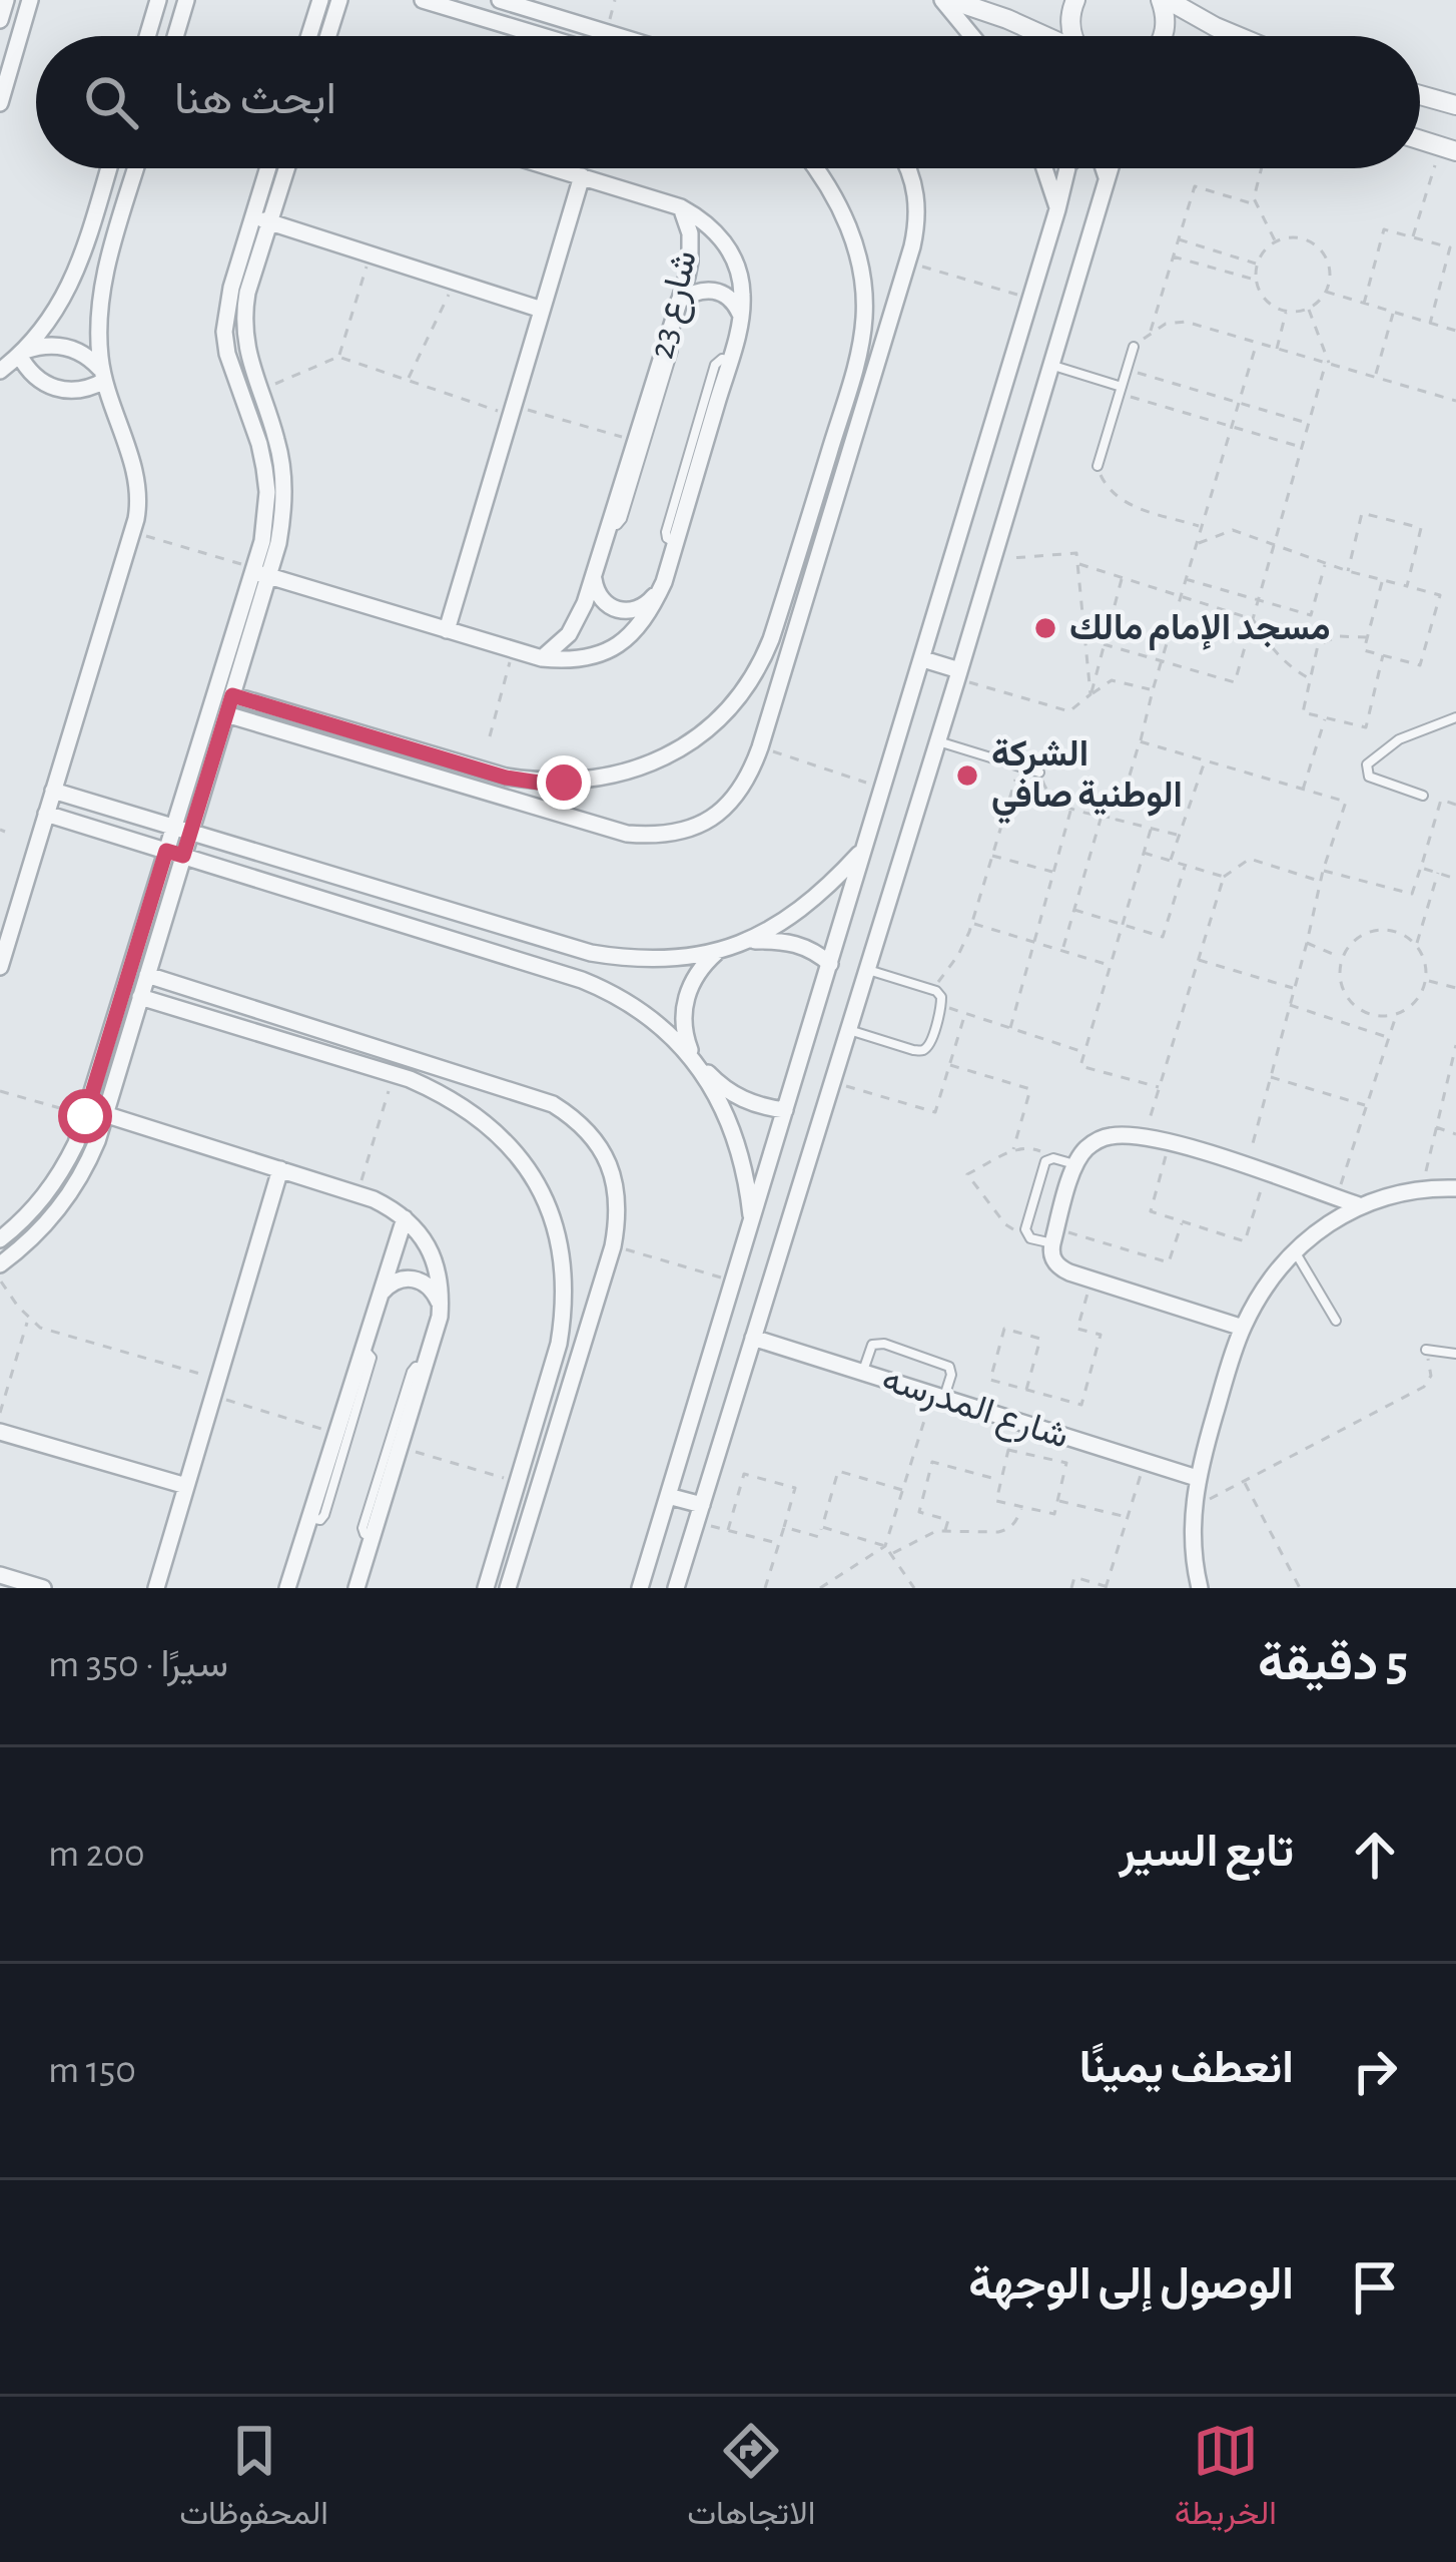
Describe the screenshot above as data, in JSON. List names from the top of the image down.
{
  "streets": {
    "street": ["شارع 23", "شارع المدرسه"]
  },
  "places": ["مسجد الإمام مالك", "الشركة الوطنية صافي"],
  "page": {
    "search": "ابحث هنا",
    "heading": ["5 دقيقة", "سيرًا · 350 m"],
    "list": [
      ["تابع السير", "200 m"],
      ["انعطف يمينًا", "150 m"],
      "الوصول إلى الوجهة"
    ],
    "nav": ["الخريطة", "الاتجاهات", "المحفوظات"]
  }
}
